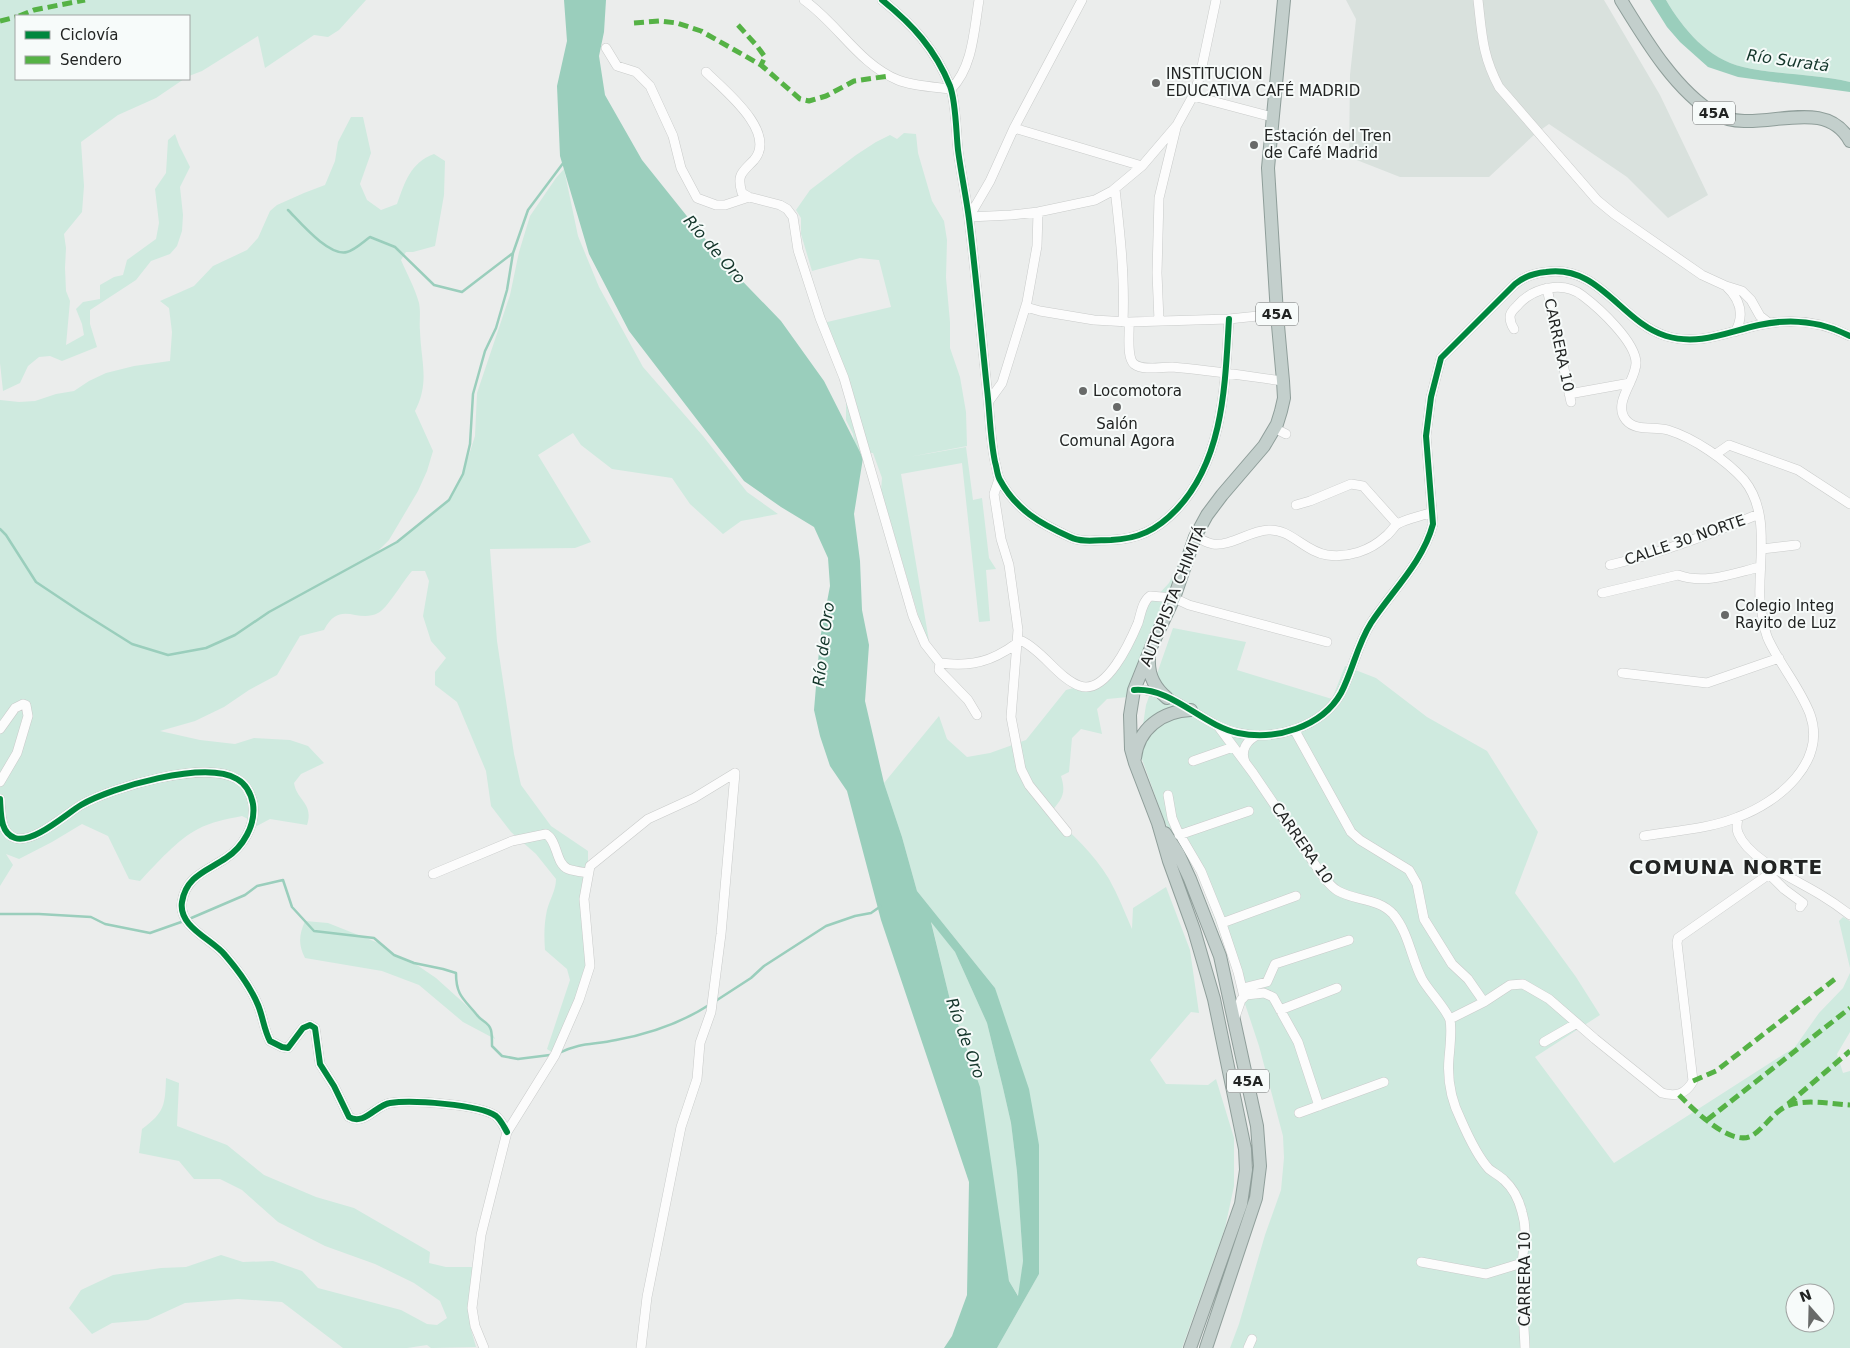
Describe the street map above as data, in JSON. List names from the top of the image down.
{
  "streets": {
    "highway": ["45A", "AUTOPISTA CHIMITÁ"],
    "street": ["CARRERA 10", "CALLE 30 NORTE"]
  },
  "districts": ["COMUNA NORTE"],
  "water": ["Río Suratá", "Río de Oro"],
  "places": [
    "INSTITUCION EDUCATIVA CAFÉ MADRID",
    "Estación del Tren de Café Madrid",
    "Locomotora",
    "Salón Comunal Agora",
    "Colegio Integ Rayito de Luz"
  ],
  "legend": ["Ciclovía", "Sendero"],
  "north": "top"
}
